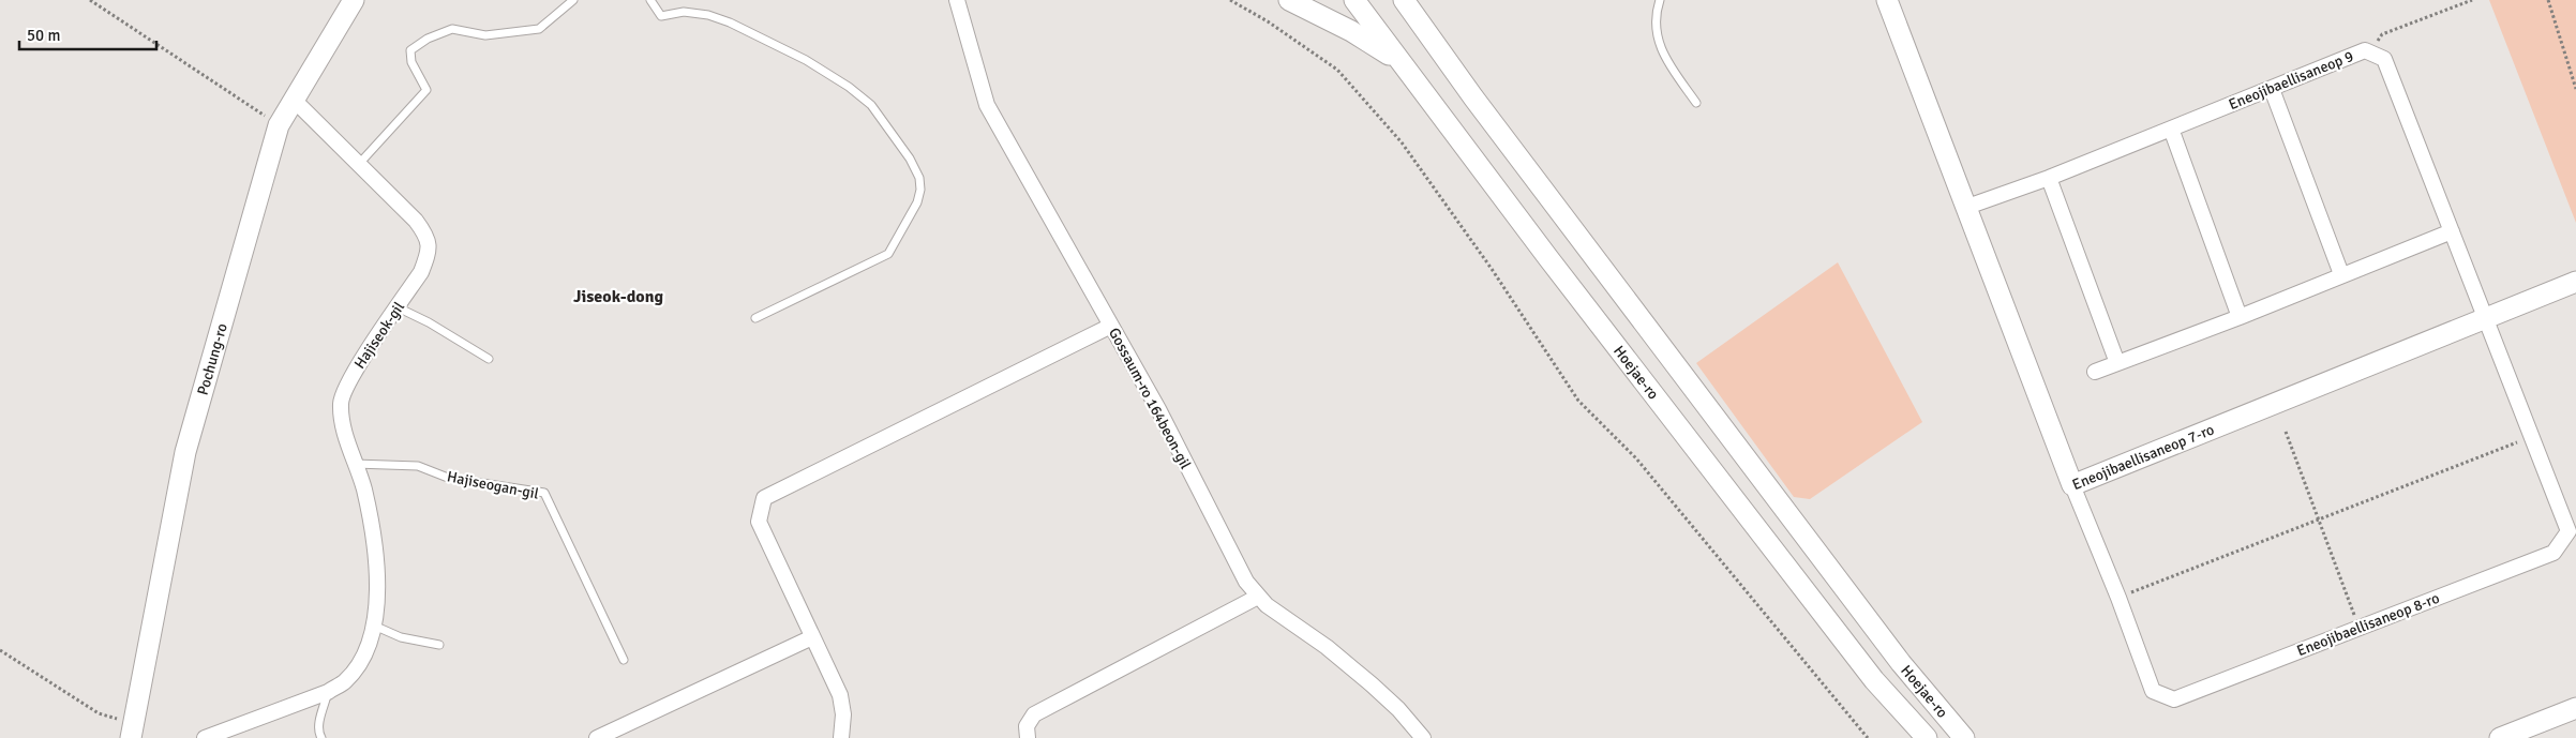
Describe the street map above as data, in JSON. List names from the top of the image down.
{
  "streets": {
    "main road": ["Pochung-ro", "Hoejae-ro", "Eneojibaellisaneop 7-ro"],
    "street": [
      "Eneojibaellisaneop 9",
      "Hajiseok-gil",
      "Gossaum-ro 164beon-gil",
      "Eneojibaellisaneop 8-ro"
    ],
    "lane": ["Hajiseogan-gil"]
  },
  "crossings": [
    ["Eneojibaellisaneop 9", "Eneojibaellisaneop 7-ro"],
    ["Eneojibaellisaneop 9", "Eneojibaellisaneop 8-ro"],
    ["Hajiseok-gil", "Pochung-ro"],
    ["Hajiseok-gil", "Hajiseogan-gil"],
    ["Eneojibaellisaneop 7-ro", "Eneojibaellisaneop 8-ro"]
  ],
  "districts": ["Jiseok-dong"],
  "scale_bar": "50 m"
}
